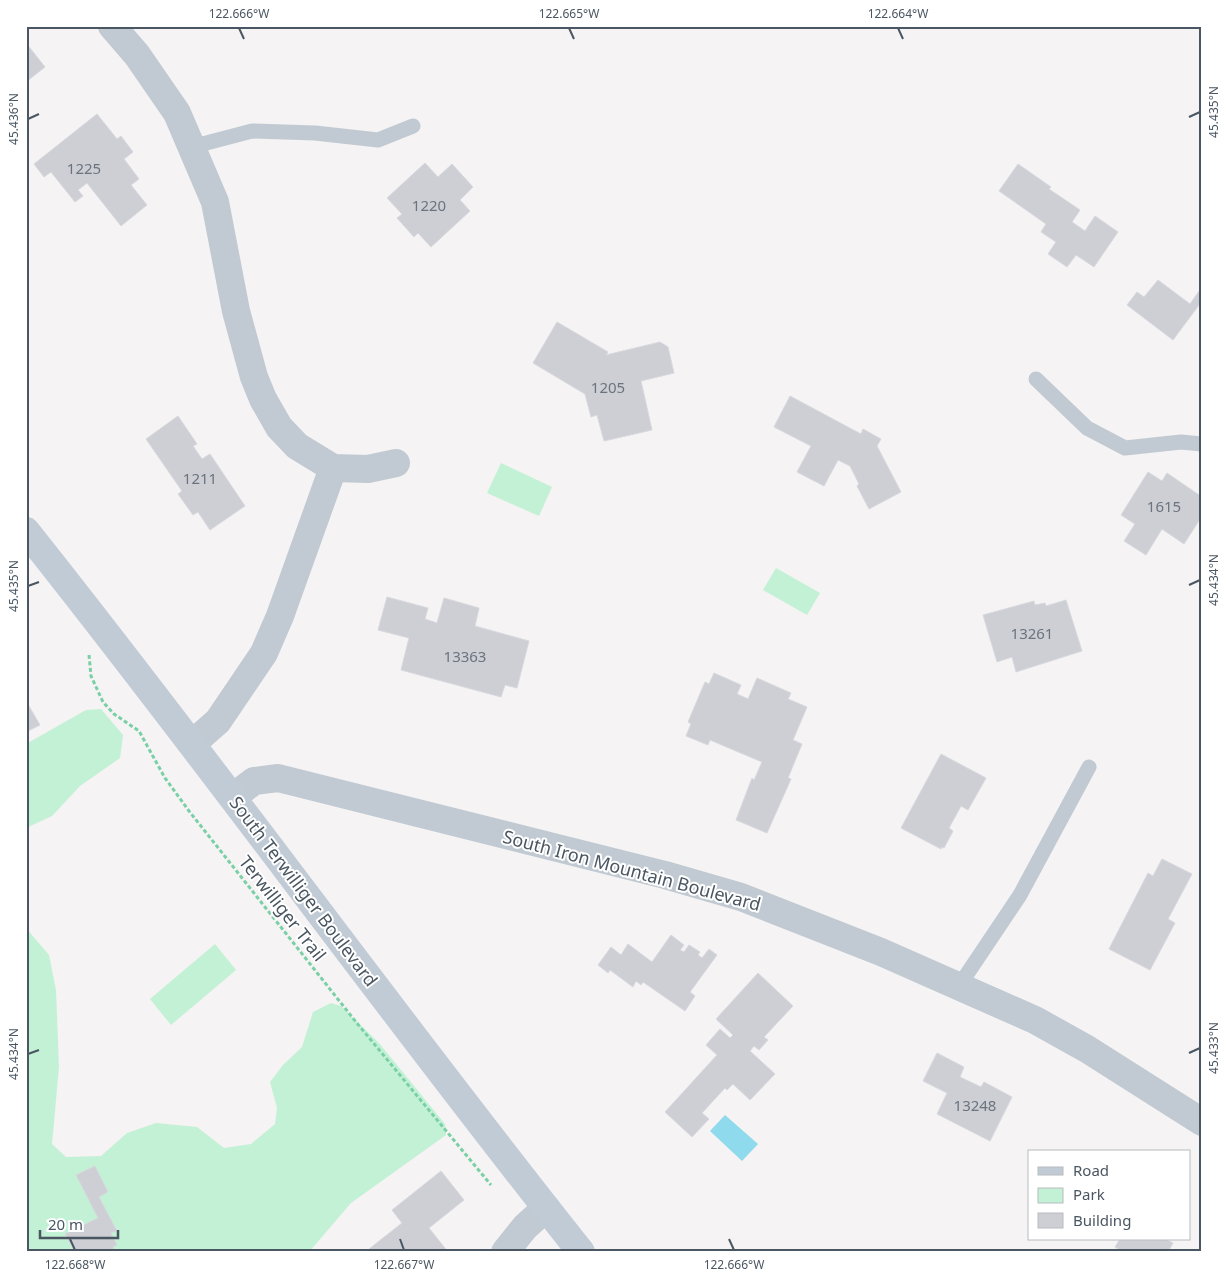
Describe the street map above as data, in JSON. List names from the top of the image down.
{
  "streets": {
    "main road": ["South Terwilliger Boulevard"],
    "street": ["South Iron Mountain Boulevard"],
    "path": ["Terwilliger Trail"]
  },
  "crossings": [
    ["South Iron Mountain Boulevard", "South Terwilliger Boulevard"]
  ],
  "house_numbers": [
    "1225",
    "1220",
    "1205",
    "1211",
    "1615",
    "13261",
    "13363",
    "13248"
  ],
  "legend": ["Road", "Park", "Building"],
  "scale_bar": "20 m",
  "coordinates": [
    "122.666°W",
    "122.665°W",
    "122.664°W",
    "45.435°N",
    "45.436°N",
    "45.434°N",
    "45.433°N",
    "122.668°W",
    "122.667°W"
  ]
}
